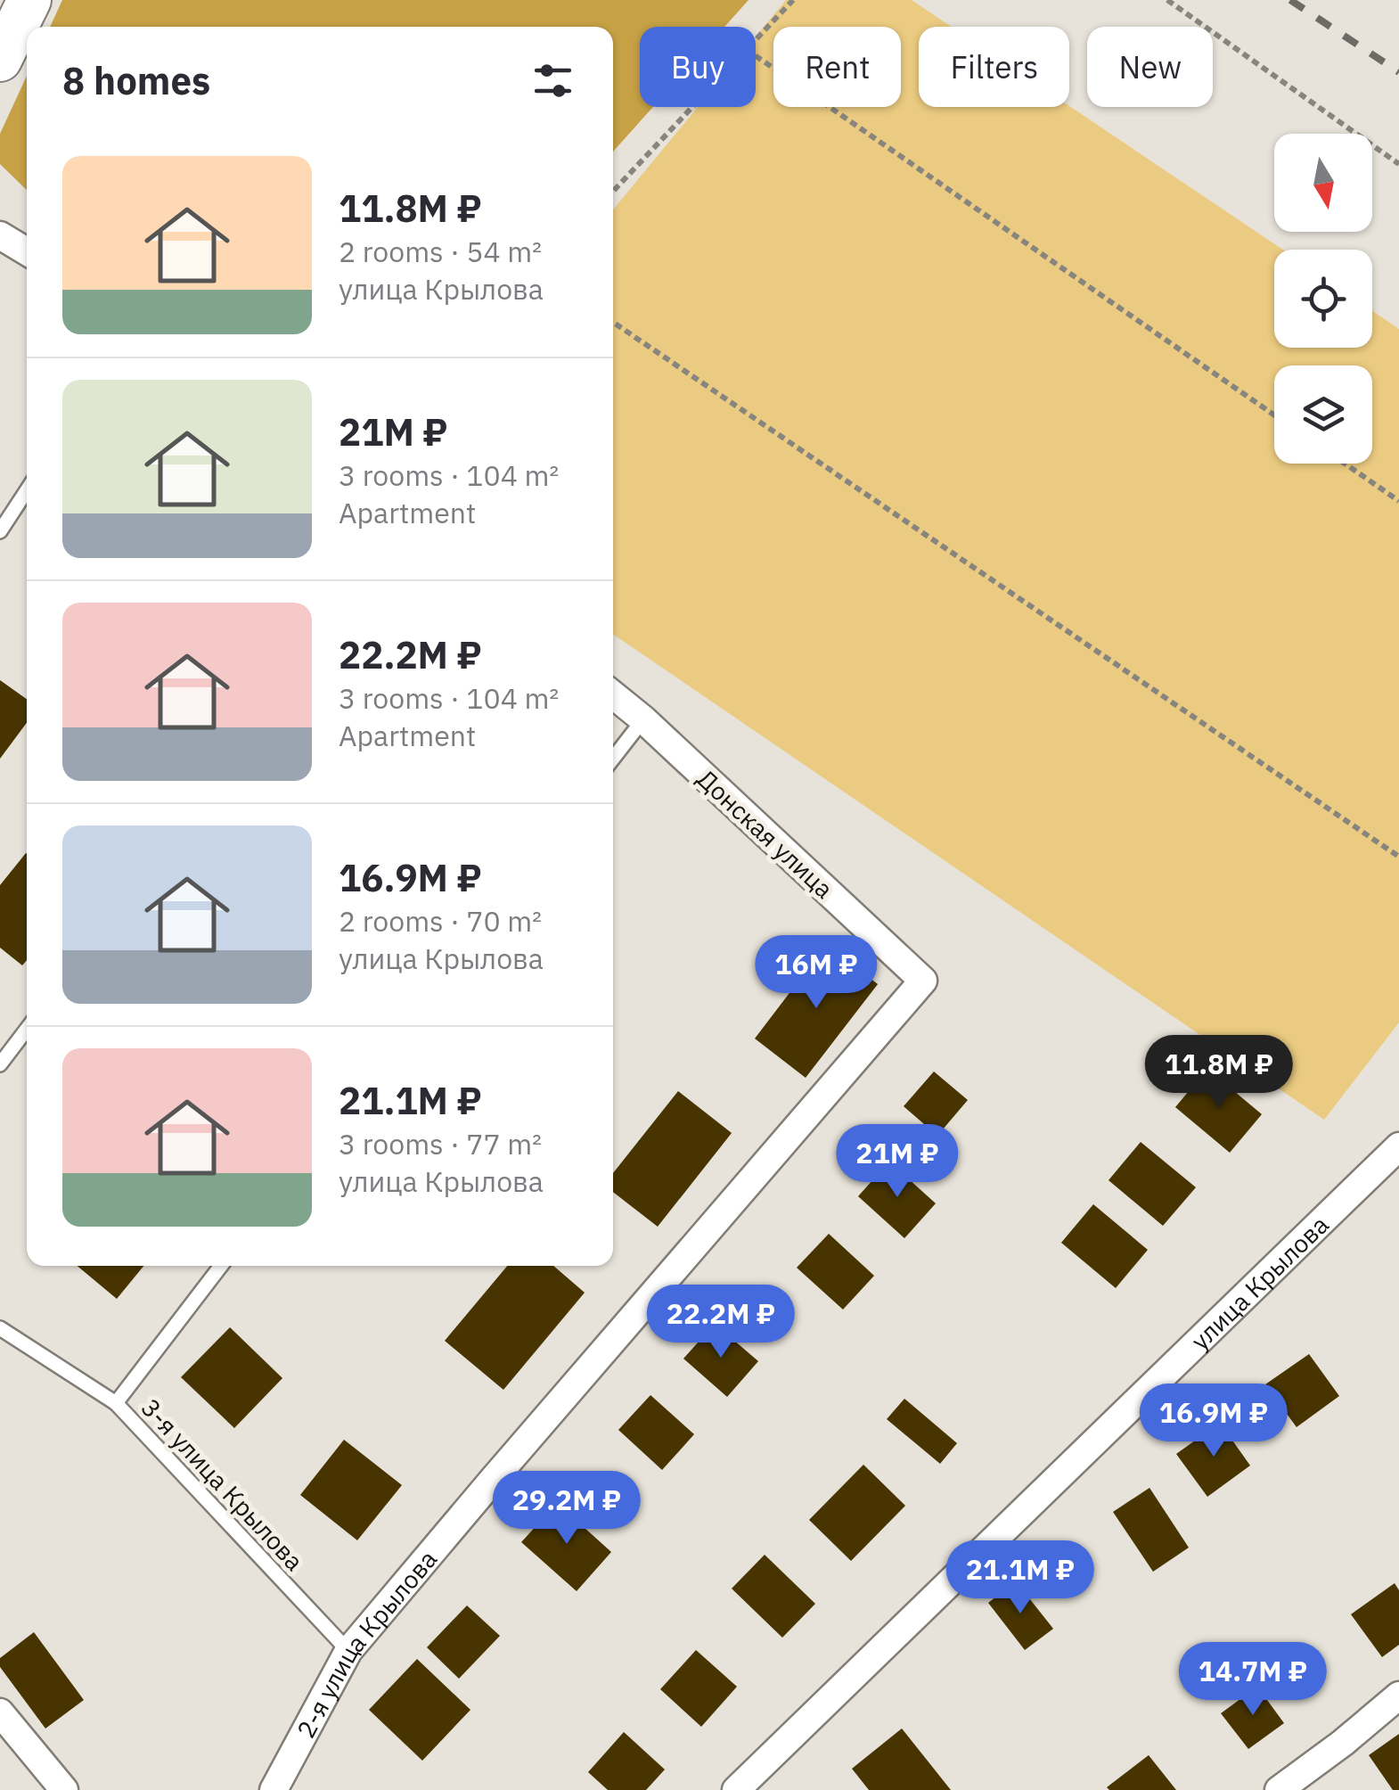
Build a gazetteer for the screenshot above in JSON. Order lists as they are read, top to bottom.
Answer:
{
  "streets": {
    "street": ["Донская улица", "улица Крылова", "2-я улица Крылова"],
    "lane": ["3-я улица Крылова"]
  },
  "crossings": [
    ["Донская улица", "2-я улица Крылова"],
    ["3-я улица Крылова", "2-я улица Крылова"]
  ],
  "north": "bottom",
  "page": {
    "chip": [
      "Buy",
      "Rent",
      "Filters",
      "New"
    ],
    "heading": "8 homes",
    "list": [
      {
        "name": "11.8M ₽",
        "note": "2 rooms · 54 m² · улица Крылова"
      },
      {
        "name": "21M ₽",
        "note": "3 rooms · 104 m² · Apartment"
      },
      {
        "name": "22.2M ₽",
        "note": "3 rooms · 104 m² · Apartment"
      },
      {
        "name": "16.9M ₽",
        "note": "2 rooms · 70 m² · улица Крылова"
      },
      {
        "name": "21.1M ₽",
        "note": "3 rooms · 77 m² · улица Крылова"
      }
    ],
    "price": [
      "16M ₽",
      "11.8M ₽",
      "21M ₽",
      "22.2M ₽",
      "16.9M ₽",
      "29.2M ₽",
      "21.1M ₽",
      "14.7M ₽"
    ]
  }
}
